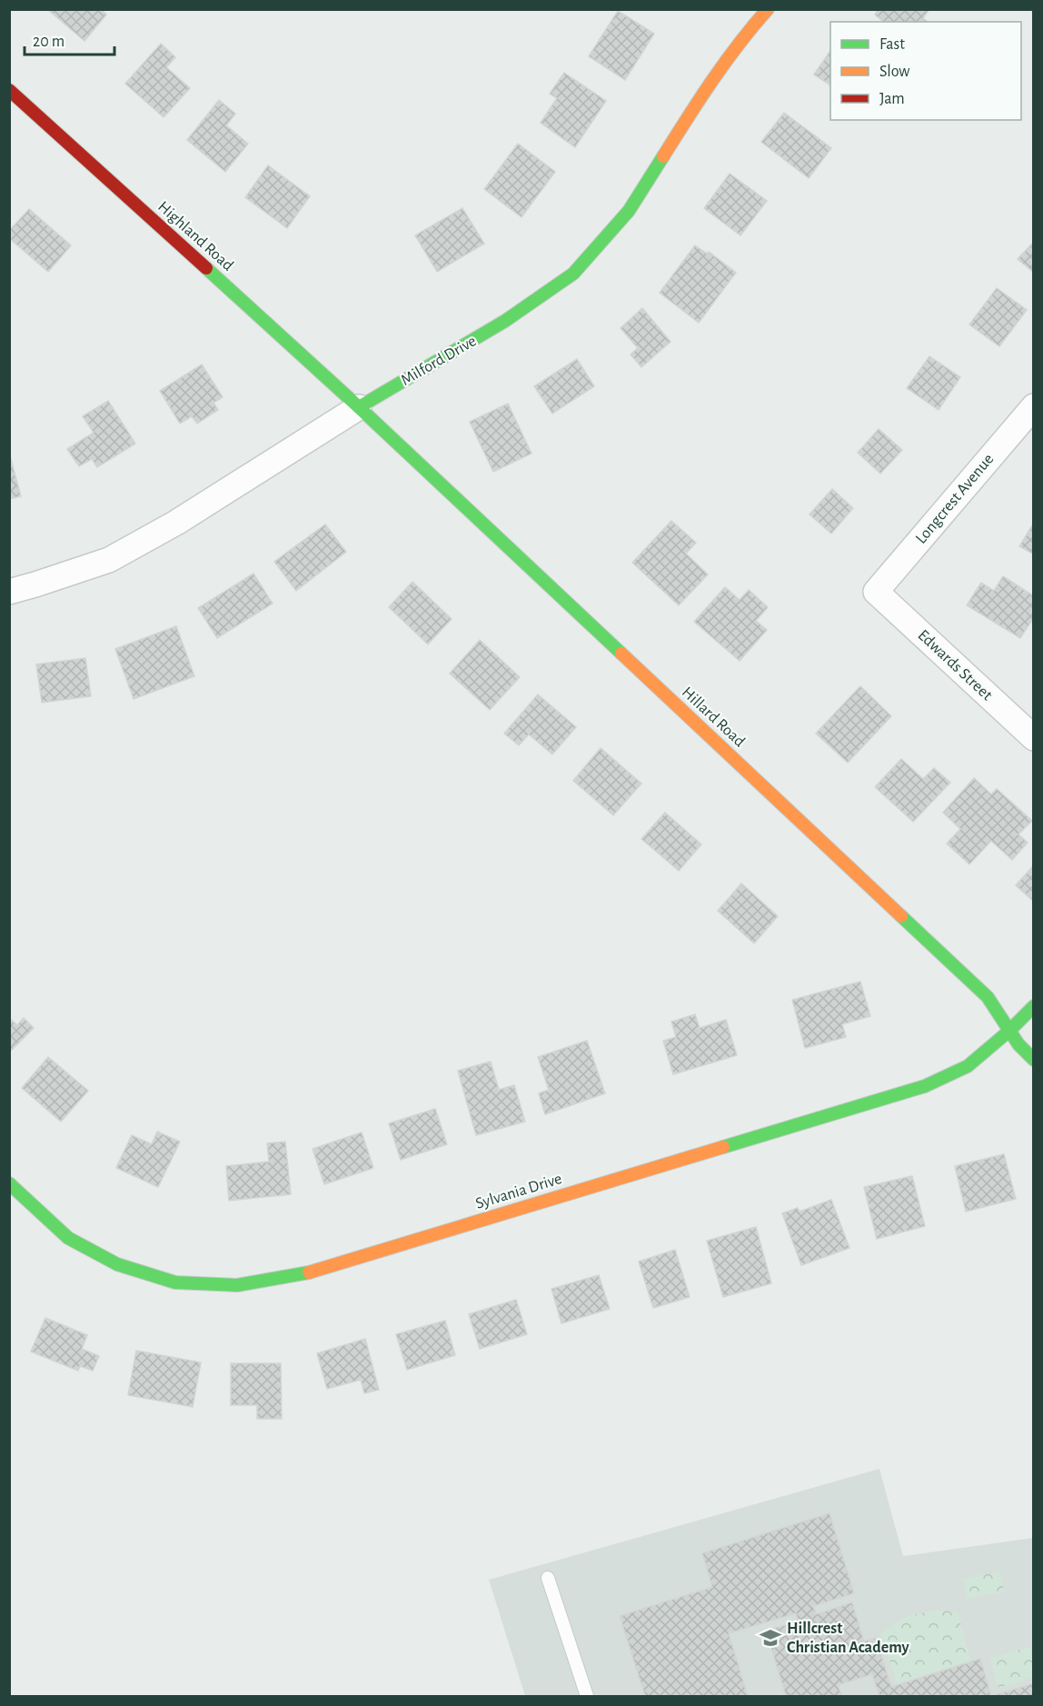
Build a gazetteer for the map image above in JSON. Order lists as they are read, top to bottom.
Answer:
{
  "streets": {
    "street": [
      "Highland Road",
      "Milford Drive",
      "Longcrest Avenue",
      "Edwards Street",
      "Hillard Road",
      "Sylvania Drive"
    ]
  },
  "crossings": [
    ["Highland Road", "Milford Drive"],
    ["Highland Road", "Hillard Road"],
    ["Milford Drive", "Hillard Road"],
    ["Longcrest Avenue", "Edwards Street"],
    ["Hillard Road", "Sylvania Drive"]
  ],
  "places": {
    "school or university": ["Hillcrest Christian Academy"]
  },
  "legend": ["Fast", "Slow", "Jam"],
  "scale_bar": "20 m"
}
